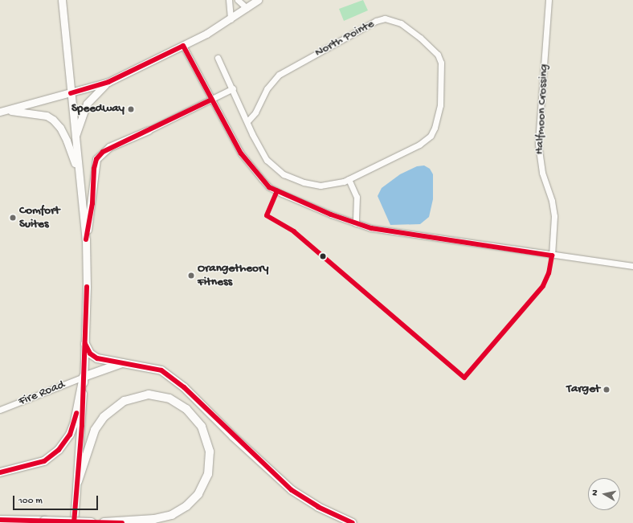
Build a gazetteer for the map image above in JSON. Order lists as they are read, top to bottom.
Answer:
{
  "streets": {
    "street": ["North Pointe", "Halfmoon Crossing", "Fire Road"]
  },
  "places": [
    "Speedway",
    "Comfort Suites",
    "Orangetheory Fitness",
    "Target"
  ],
  "scale_bar": "100 m",
  "north": "left"
}
